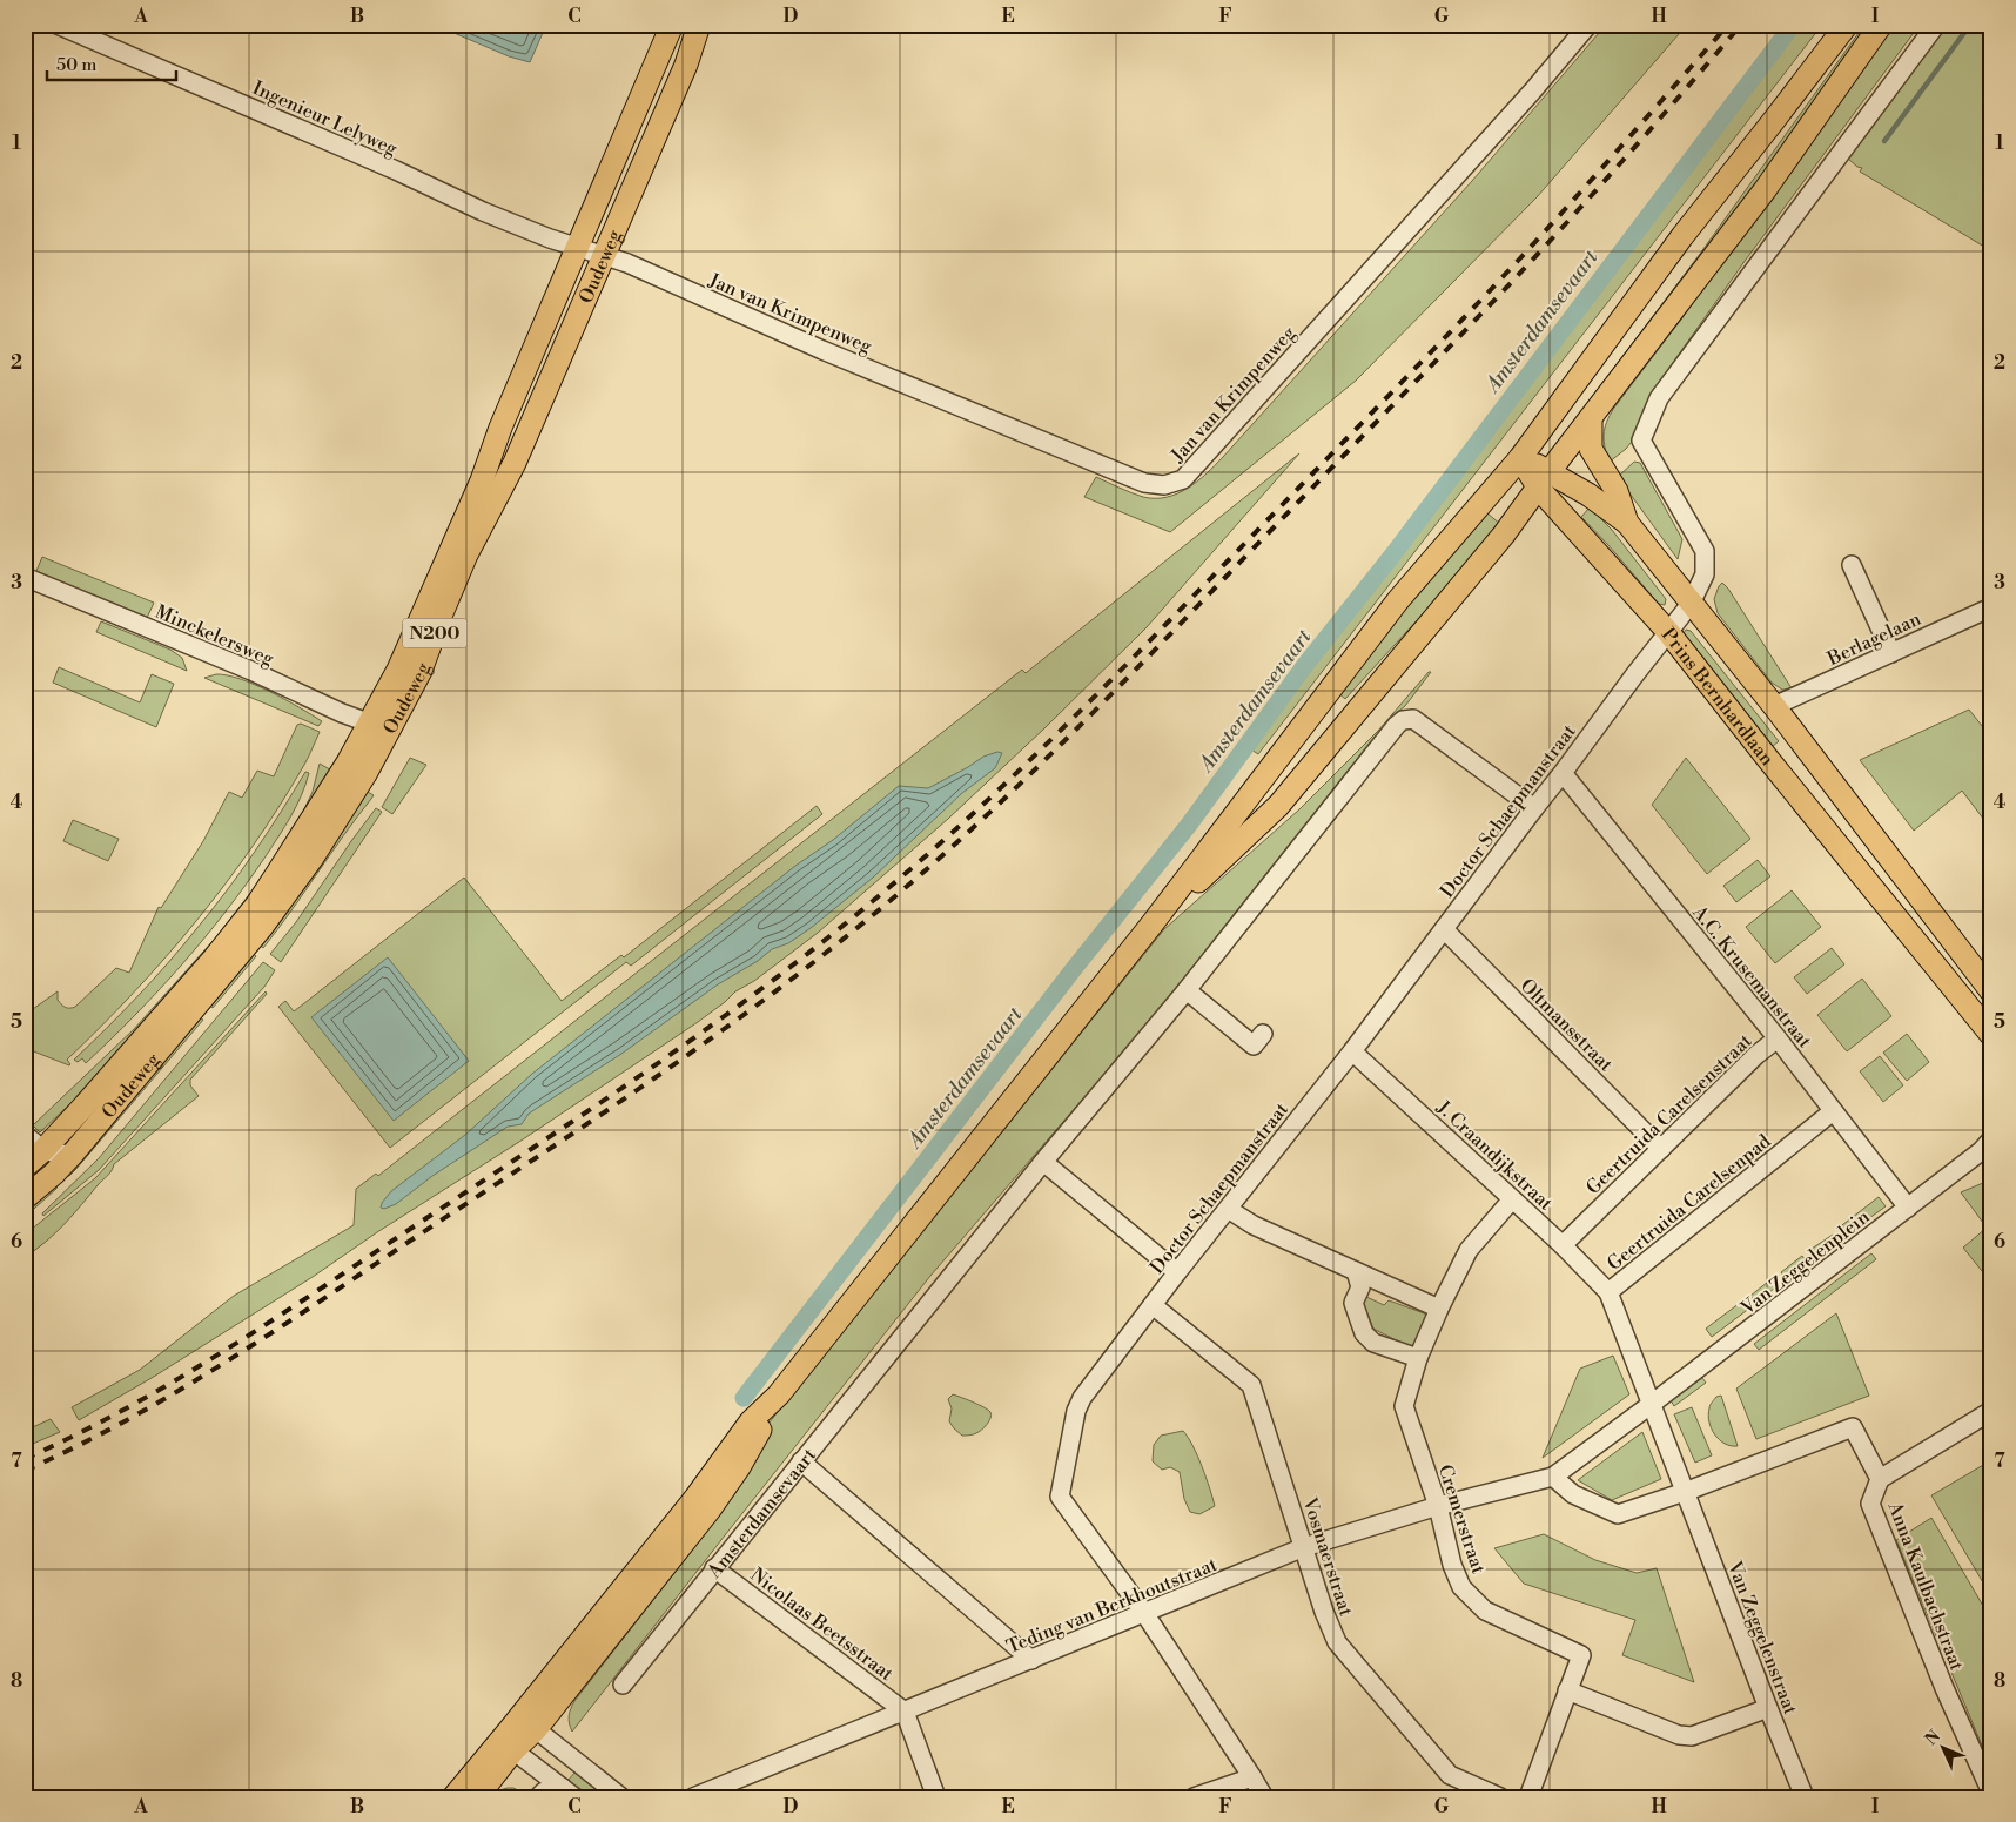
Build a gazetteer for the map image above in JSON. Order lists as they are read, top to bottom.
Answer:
{
  "streets": {
    "main road": [
      "Oudeweg",
      "N200",
      "Prins Bernhardlaan",
      "Amsterdamsevaart"
    ],
    "street": [
      "Ingenieur Lelyweg",
      "Jan van Krimpenweg",
      "Minckelersweg",
      "Berlagelaan",
      "Doctor Schaepmanstraat",
      "A.C. Krusemanstraat",
      "Oltmansstraat",
      "Geertruida Carelsenstraat",
      "J. Craandijkstraat",
      "Geertruida Carelsenpad",
      "Van Zeggelenplein",
      "Cremerstraat",
      "Vosmaerstraat",
      "Anna Kaulbachstraat",
      "Teding van Berkhoutstraat",
      "Nicolaas Beetsstraat",
      "Van Zeggelenstraat"
    ]
  },
  "crossings": [
    ["Ingenieur Lelyweg", "Oudeweg"],
    ["Ingenieur Lelyweg", "Jan van Krimpenweg"],
    ["Oudeweg", "Jan van Krimpenweg"],
    ["Oudeweg", "Minckelersweg"],
    ["Berlagelaan", "Prins Bernhardlaan"],
    ["Prins Bernhardlaan", "Doctor Schaepmanstraat"],
    ["Prins Bernhardlaan", "Amsterdamsevaart"],
    ["Doctor Schaepmanstraat", "A.C. Krusemanstraat"],
    ["Doctor Schaepmanstraat", "Oltmansstraat"],
    ["Doctor Schaepmanstraat", "J. Craandijkstraat"],
    ["Doctor Schaepmanstraat", "Amsterdamsevaart"],
    ["Doctor Schaepmanstraat", "Vosmaerstraat"],
    ["Doctor Schaepmanstraat", "Teding van Berkhoutstraat"],
    ["A.C. Krusemanstraat", "Geertruida Carelsenstraat"],
    ["A.C. Krusemanstraat", "Geertruida Carelsenpad"],
    ["A.C. Krusemanstraat", "Van Zeggelenplein"],
    ["Oltmansstraat", "Geertruida Carelsenstraat"],
    ["Geertruida Carelsenstraat", "J. Craandijkstraat"],
    ["J. Craandijkstraat", "Geertruida Carelsenpad"],
    ["Geertruida Carelsenpad", "Van Zeggelenplein"],
    ["Van Zeggelenplein", "Teding van Berkhoutstraat"],
    ["Amsterdamsevaart", "Nicolaas Beetsstraat"],
    ["Cremerstraat", "Teding van Berkhoutstraat"],
    ["Vosmaerstraat", "Teding van Berkhoutstraat"],
    ["Anna Kaulbachstraat", "Van Zeggelenstraat"],
    ["Teding van Berkhoutstraat", "Nicolaas Beetsstraat"]
  ],
  "water": ["Amsterdamsevaart"],
  "scale_bar": "50 m",
  "north": "top left",
  "grid": {
    "columns": [
      "A",
      "B",
      "C",
      "D",
      "E",
      "F",
      "G",
      "H",
      "I"
    ],
    "rows": [
      "1",
      "2",
      "3",
      "4",
      "5",
      "6",
      "7",
      "8"
    ]
  }
}
